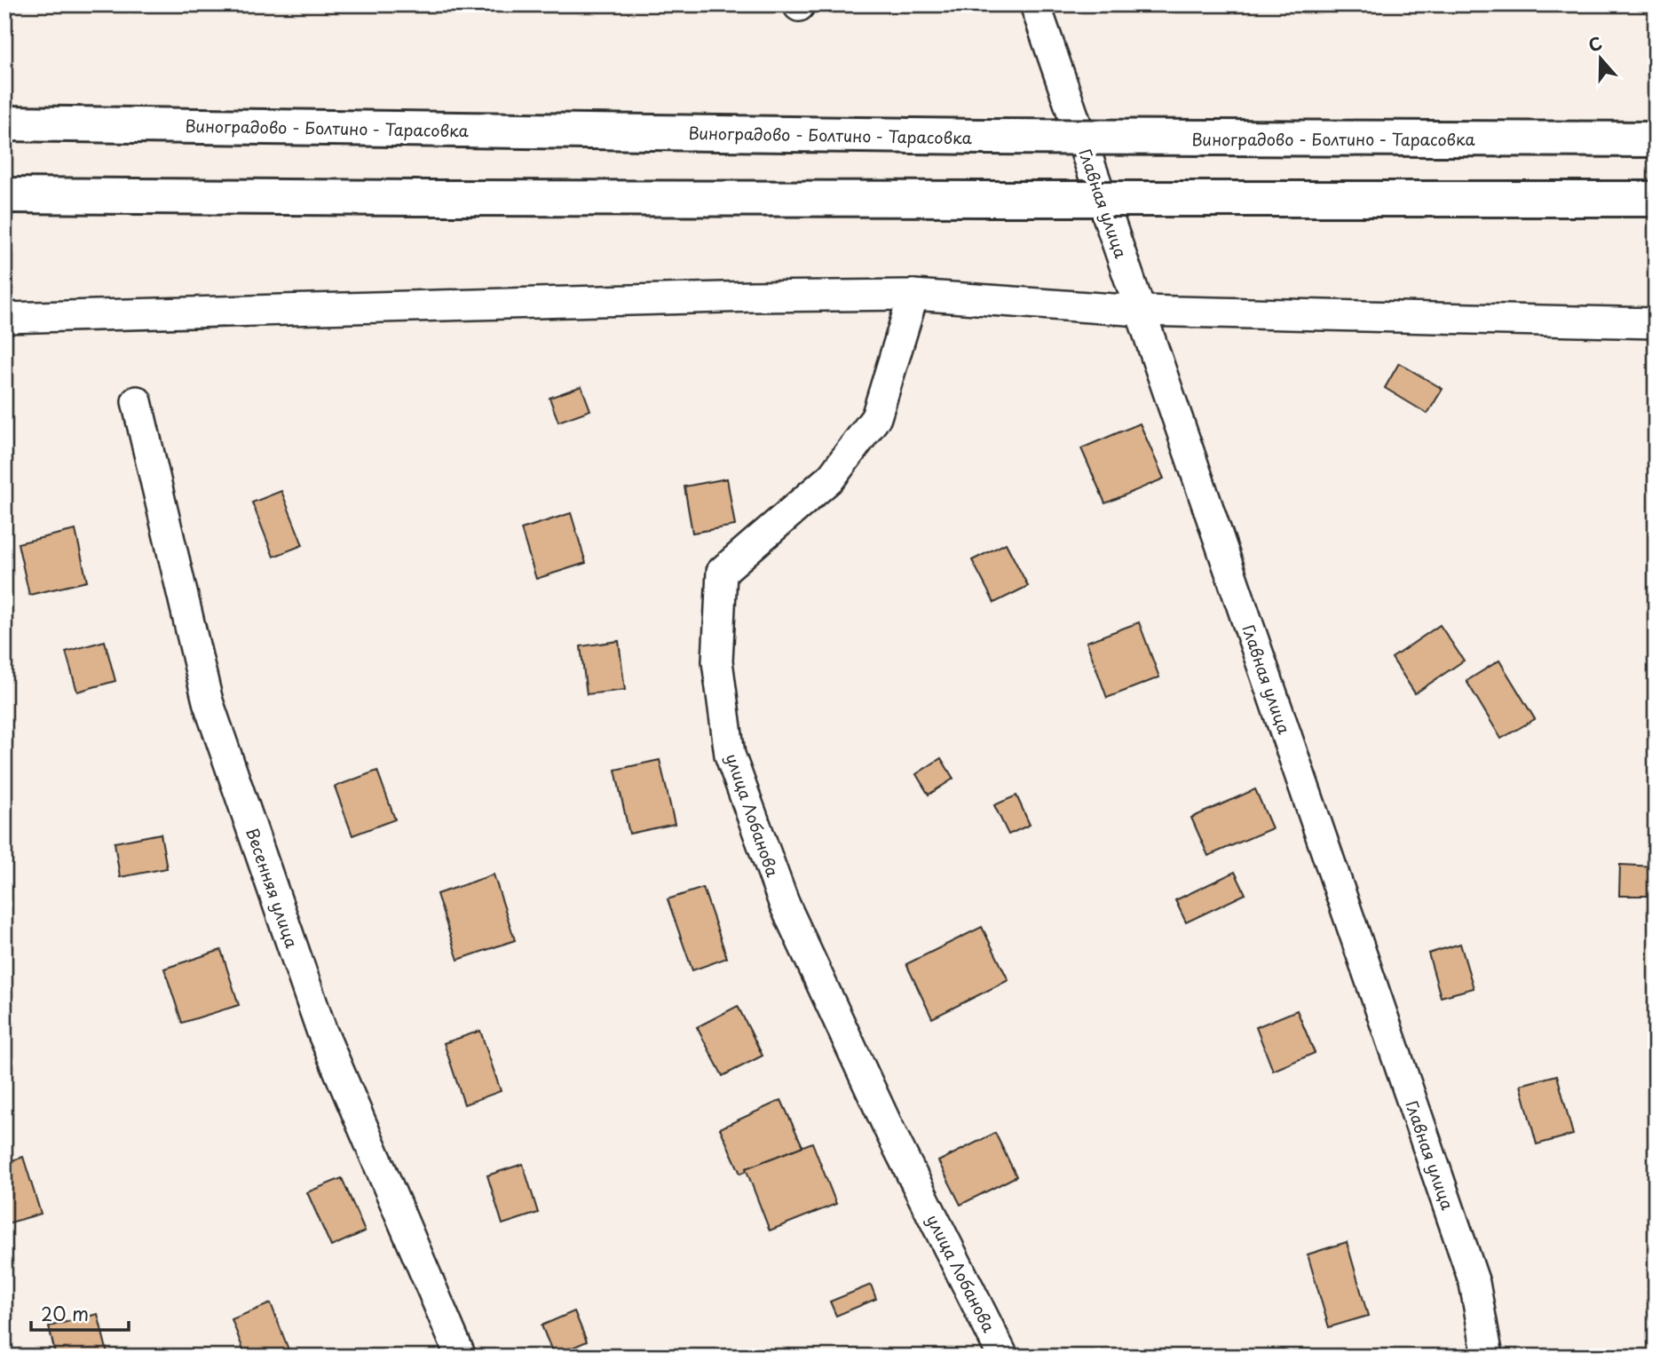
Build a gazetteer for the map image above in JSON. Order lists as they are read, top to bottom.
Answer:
{
  "streets": {
    "main road": ["Виноградово - Болтино - Тарасовка"],
    "street": ["Главная улица", "улица Лобанова", "Весенняя улица"]
  },
  "scale_bar": "20 m",
  "north": "top"
}
